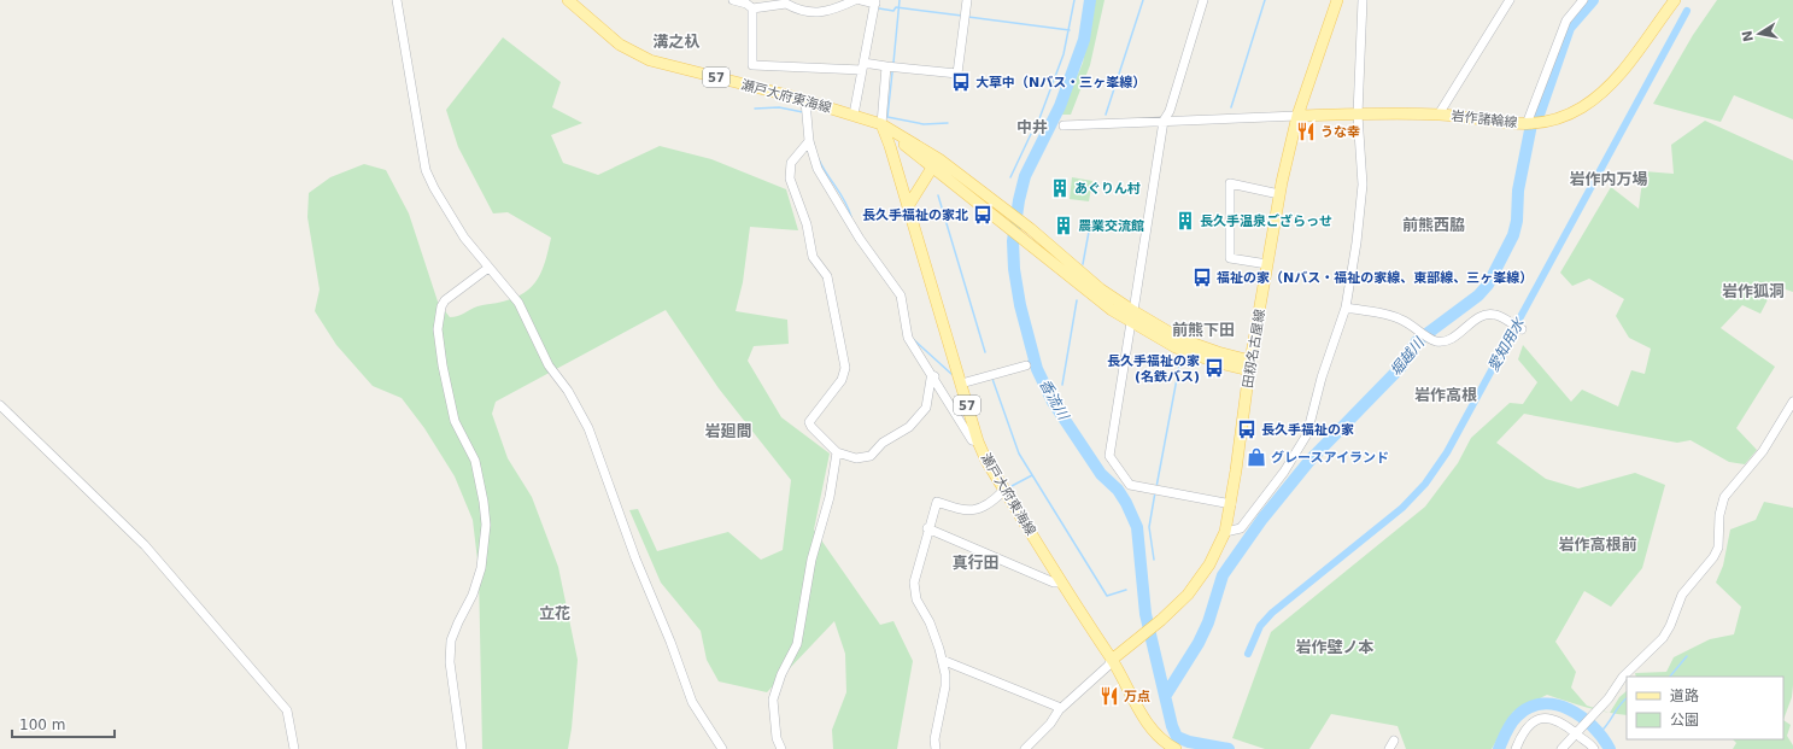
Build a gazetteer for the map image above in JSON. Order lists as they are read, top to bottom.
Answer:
{
  "streets": {
    "main road": [
      "57",
      "瀬戸大府東海線",
      "岩作諸輪線",
      "田籾名古屋線"
    ]
  },
  "crossings": [
    ["瀬戸大府東海線", "田籾名古屋線"],
    ["岩作諸輪線", "田籾名古屋線"]
  ],
  "districts": [
    "溝之杁",
    "中井",
    "岩作内万場",
    "前熊西脇",
    "岩作狐洞",
    "前熊下田",
    "岩作高根",
    "岩廻間",
    "岩作高根前",
    "真行田",
    "立花",
    "岩作壁ノ本"
  ],
  "water": ["愛知用水", "堀越川", "香流川"],
  "places": {
    "bus stop": [
      "大草中（Nバス・三ヶ峯線）",
      "長久手福祉の家北",
      "福祉の家（Nバス・福祉の家線、東部線、三ヶ峯線）",
      "長久手福祉の家 (名鉄バス)",
      "長久手福祉の家"
    ],
    "restaurant": ["うな幸", "万点"],
    "building": ["あぐりん村", "長久手温泉ござらっせ", "農業交流館"],
    "shop": ["グレースアイランド"]
  },
  "legend": ["道路", "公園"],
  "scale_bar": "100 m",
  "north": "left"
}
